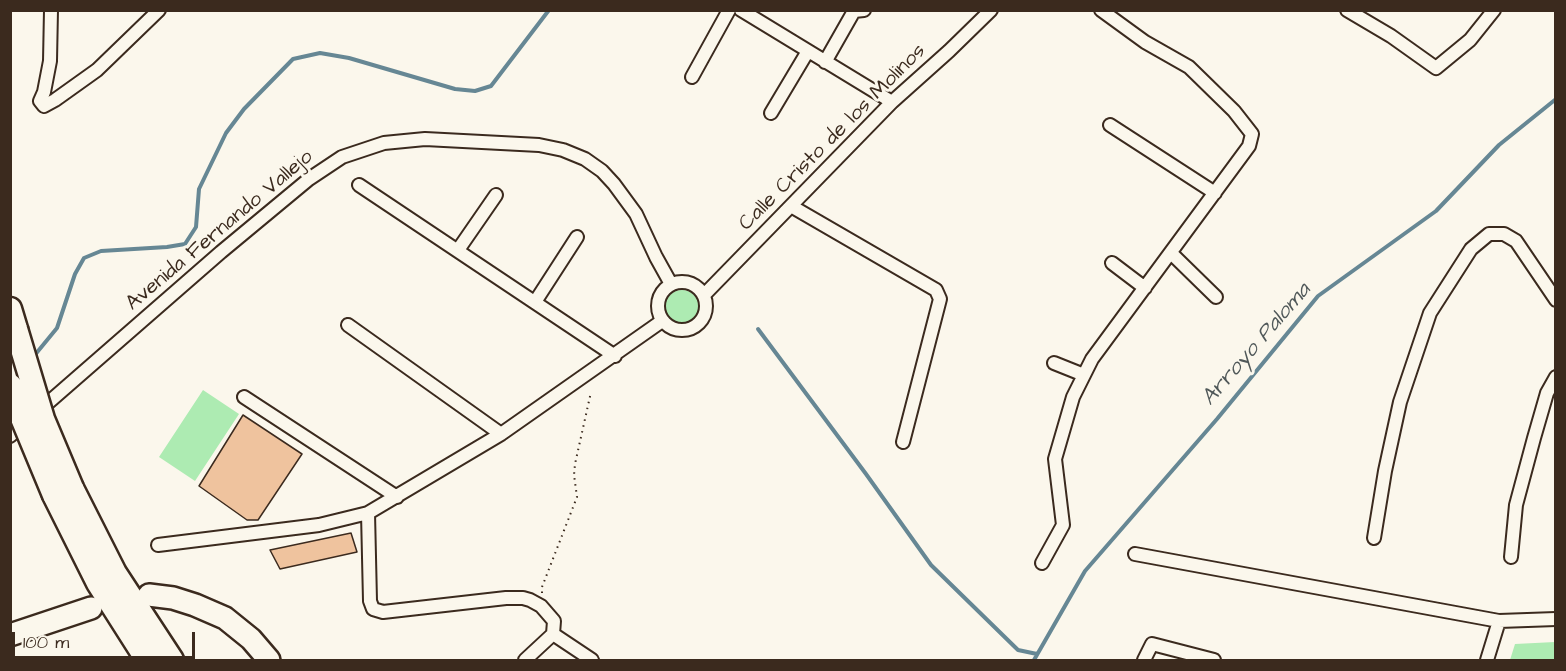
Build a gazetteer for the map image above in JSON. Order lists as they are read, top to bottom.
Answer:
{
  "streets": {
    "street": ["Calle Cristo de los Molinos", "Avenida Fernando Vallejo"]
  },
  "crossings": [
    ["Calle Cristo de los Molinos", "Avenida Fernando Vallejo"]
  ],
  "water": ["Arroyo Paloma"],
  "scale_bar": "100 m"
}
